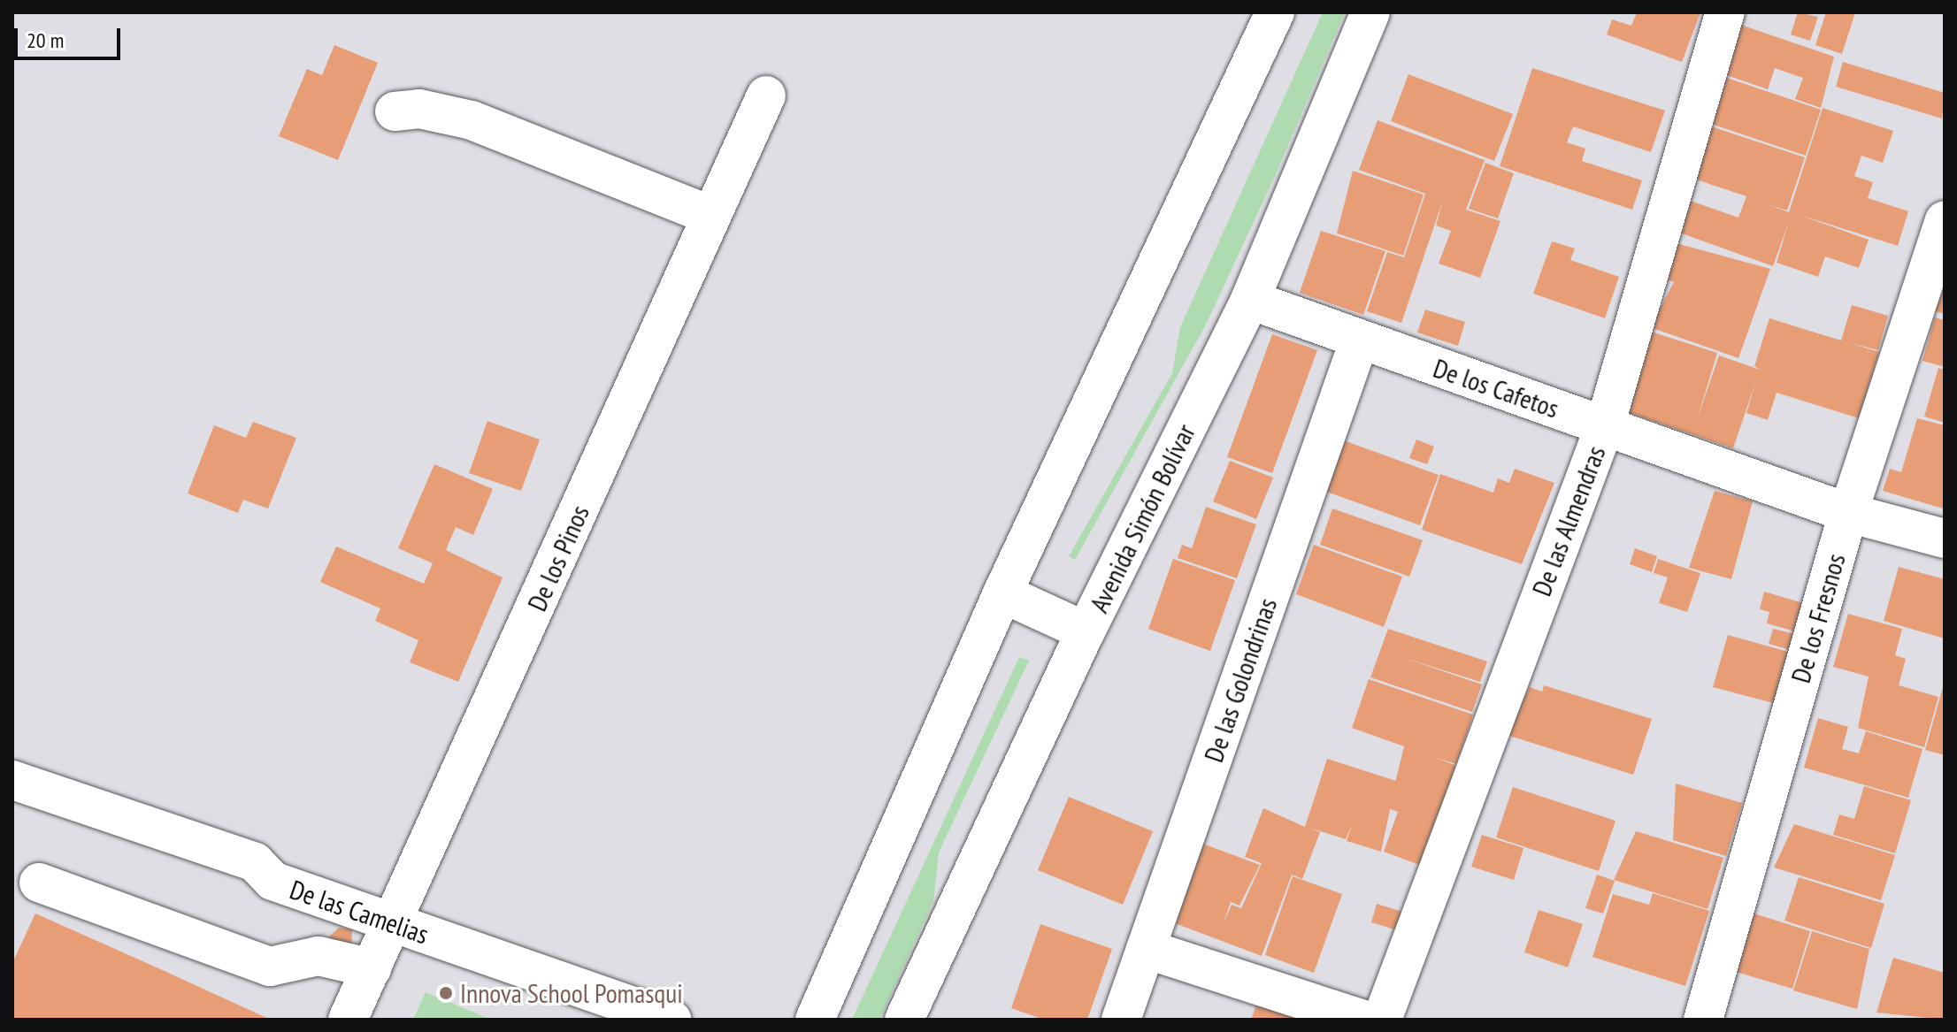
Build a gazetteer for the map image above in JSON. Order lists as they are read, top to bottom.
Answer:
{
  "streets": {
    "main road": [
      "De los Cafetos",
      "Avenida Simón Bolívar",
      "De las Almendras",
      "De los Pinos",
      "De los Fresnos",
      "De las Golondrinas",
      "De las Camelias"
    ]
  },
  "crossings": [
    ["De los Cafetos", "Avenida Simón Bolívar"],
    ["De los Cafetos", "De las Almendras"],
    ["De los Cafetos", "De los Fresnos"],
    ["De los Cafetos", "De las Golondrinas"],
    ["De los Pinos", "De las Camelias"]
  ],
  "places": ["Innova School Pomasqui"],
  "scale_bar": "20 m"
}
